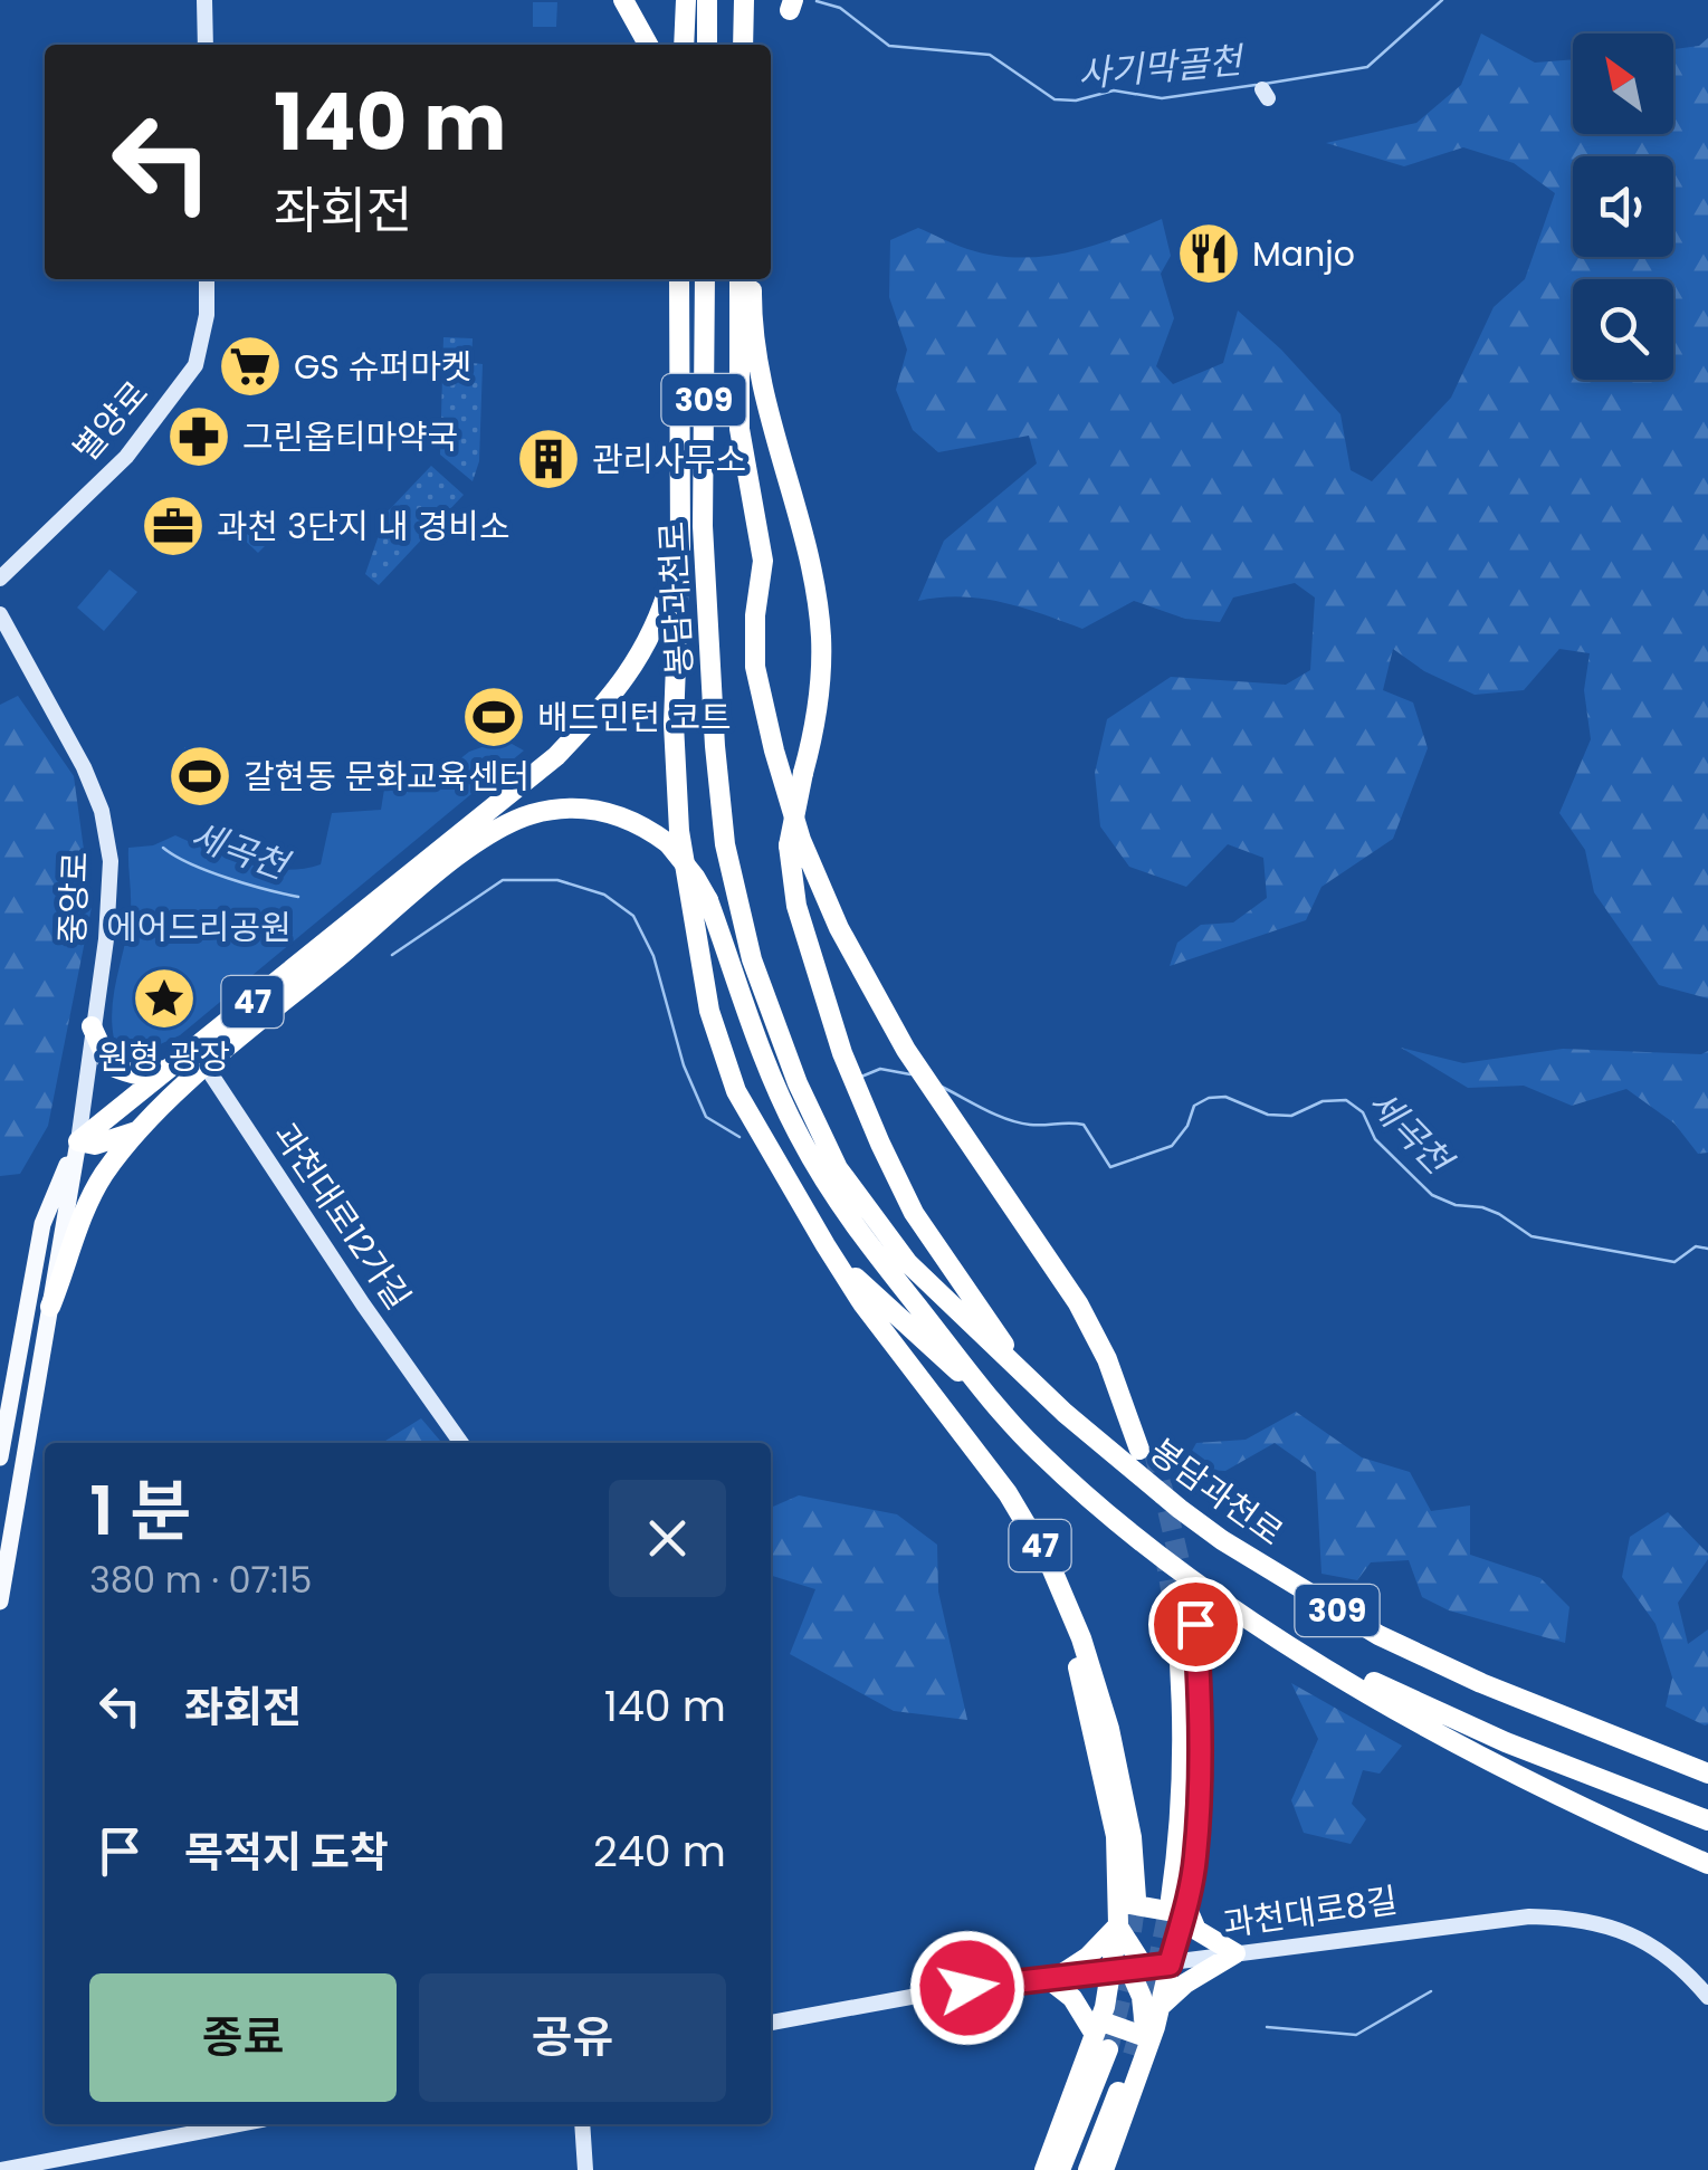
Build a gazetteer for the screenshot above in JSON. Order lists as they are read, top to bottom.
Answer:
{
  "streets": {
    "highway": ["309", "봉담과천로", "47"],
    "street": [
      "별양로",
      "중앙로",
      "과천대로12가길",
      "과천대로8길"
    ]
  },
  "crossings": [
    ["309", "과천대로12가길"],
    ["중앙로", "47"]
  ],
  "water": ["사기막골천", "세곡천"],
  "parks": ["에어드리공원"],
  "places": {
    "restaurant": ["Manjo"],
    "supermarket": ["GS 슈퍼마켓"],
    "pharmacy": ["그린옵티마약국"],
    "building": ["관리사무소"],
    "office": ["과천 3단지 내 경비소"],
    "sports": ["배드민턴 코트", "갈현동 문화교육센터"],
    "place": ["원형 광장"]
  },
  "north": "top left",
  "page": {
    "turn": ["140 m", "좌회전"],
    "heading": ["1 분", "380 m · 07:15"],
    "list": [
      {
        "name": "좌회전",
        "value": "140 m"
      },
      {
        "name": "목적지 도착",
        "value": "240 m"
      }
    ],
    "buttons": ["종료", "공유"]
  }
}
